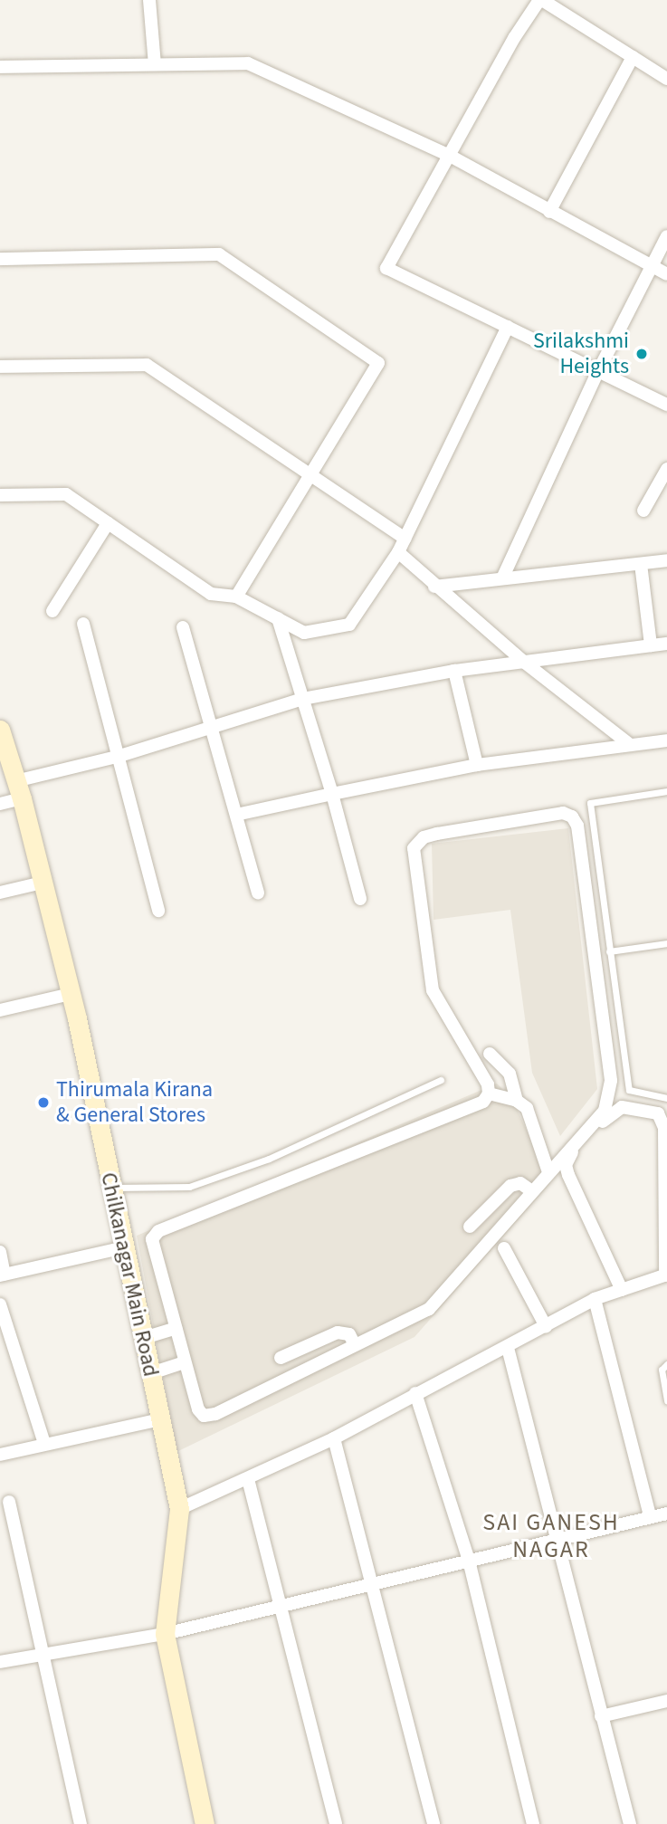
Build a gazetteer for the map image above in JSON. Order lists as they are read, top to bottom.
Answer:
{
  "streets": {
    "main road": ["Chilkanagar Main Road"]
  },
  "districts": ["SAI GANESH NAGAR"],
  "places": ["Srilakshmi Heights", "Thirumala Kirana & General Stores"]
}
